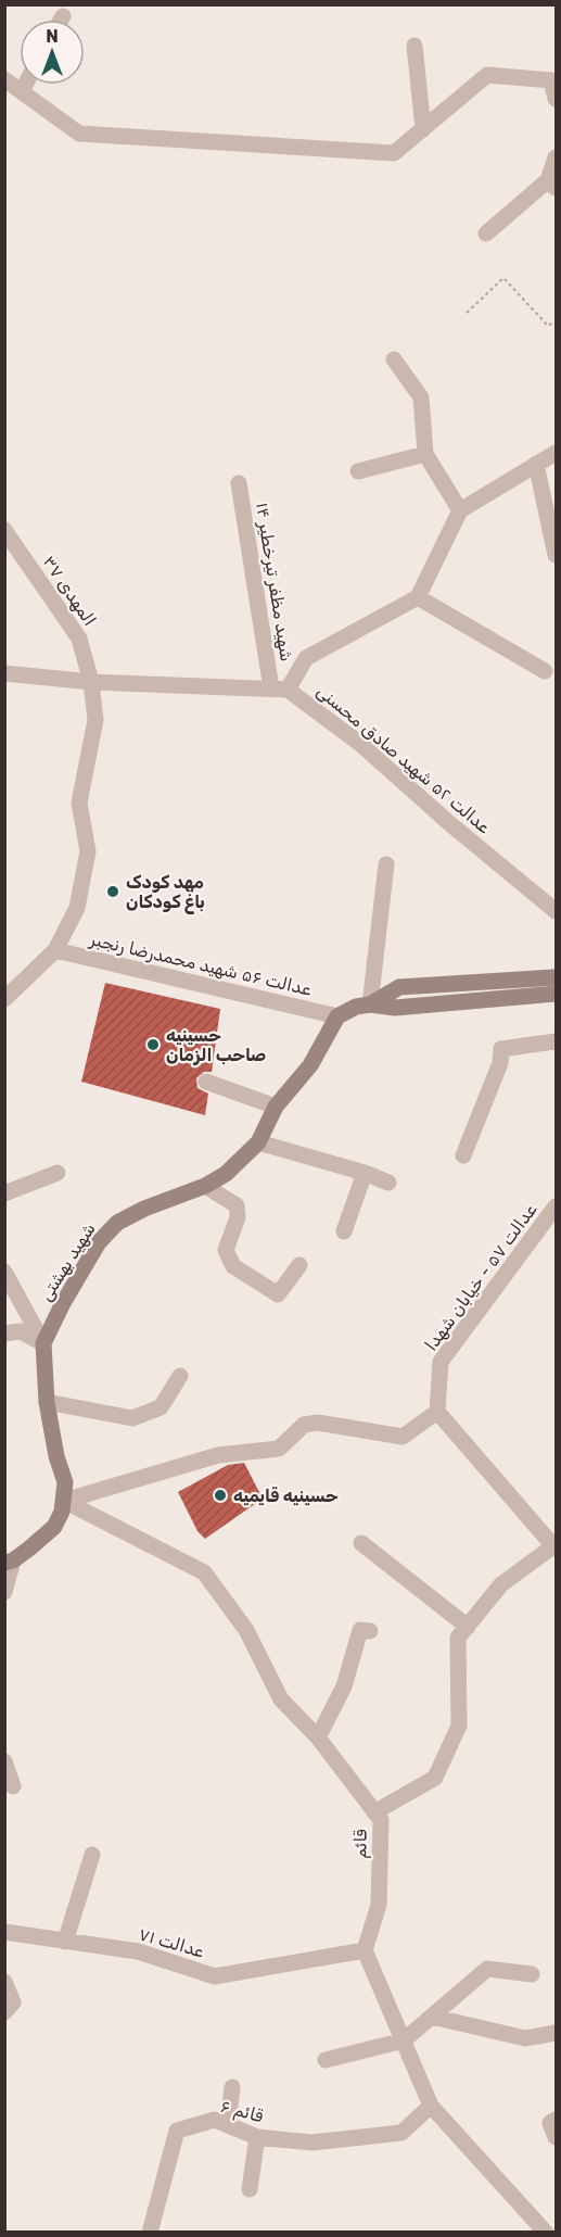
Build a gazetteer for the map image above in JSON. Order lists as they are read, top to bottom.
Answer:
{
  "streets": {
    "main road": ["شهید بهشتی"],
    "street": [
      "شهید مظفر تیرخطیر ۱۴",
      "المهدی ۳۷",
      "عدالت ۵۲ شهید صادق محسنی",
      "عدالت ۵۶ شهید محمدرضا رنجبر",
      "عدالت ۵۷ - خیابان شهدا",
      "قائم",
      "عدالت ۷۱",
      "قائم ۶"
    ]
  },
  "crossings": [
    ["شهید مظفر تیرخطیر ۱۴", "عدالت ۵۲ شهید صادق محسنی"],
    ["المهدی ۳۷", "عدالت ۵۶ شهید محمدرضا رنجبر"],
    ["عدالت ۵۶ شهید محمدرضا رنجبر", "شهید بهشتی"],
    ["قائم", "عدالت ۷۱"]
  ],
  "places": ["مهد کودک باغ کودکان", "حسینیه صاحب الزمان", "حسینیه قایمیه"],
  "north": "top"
}
